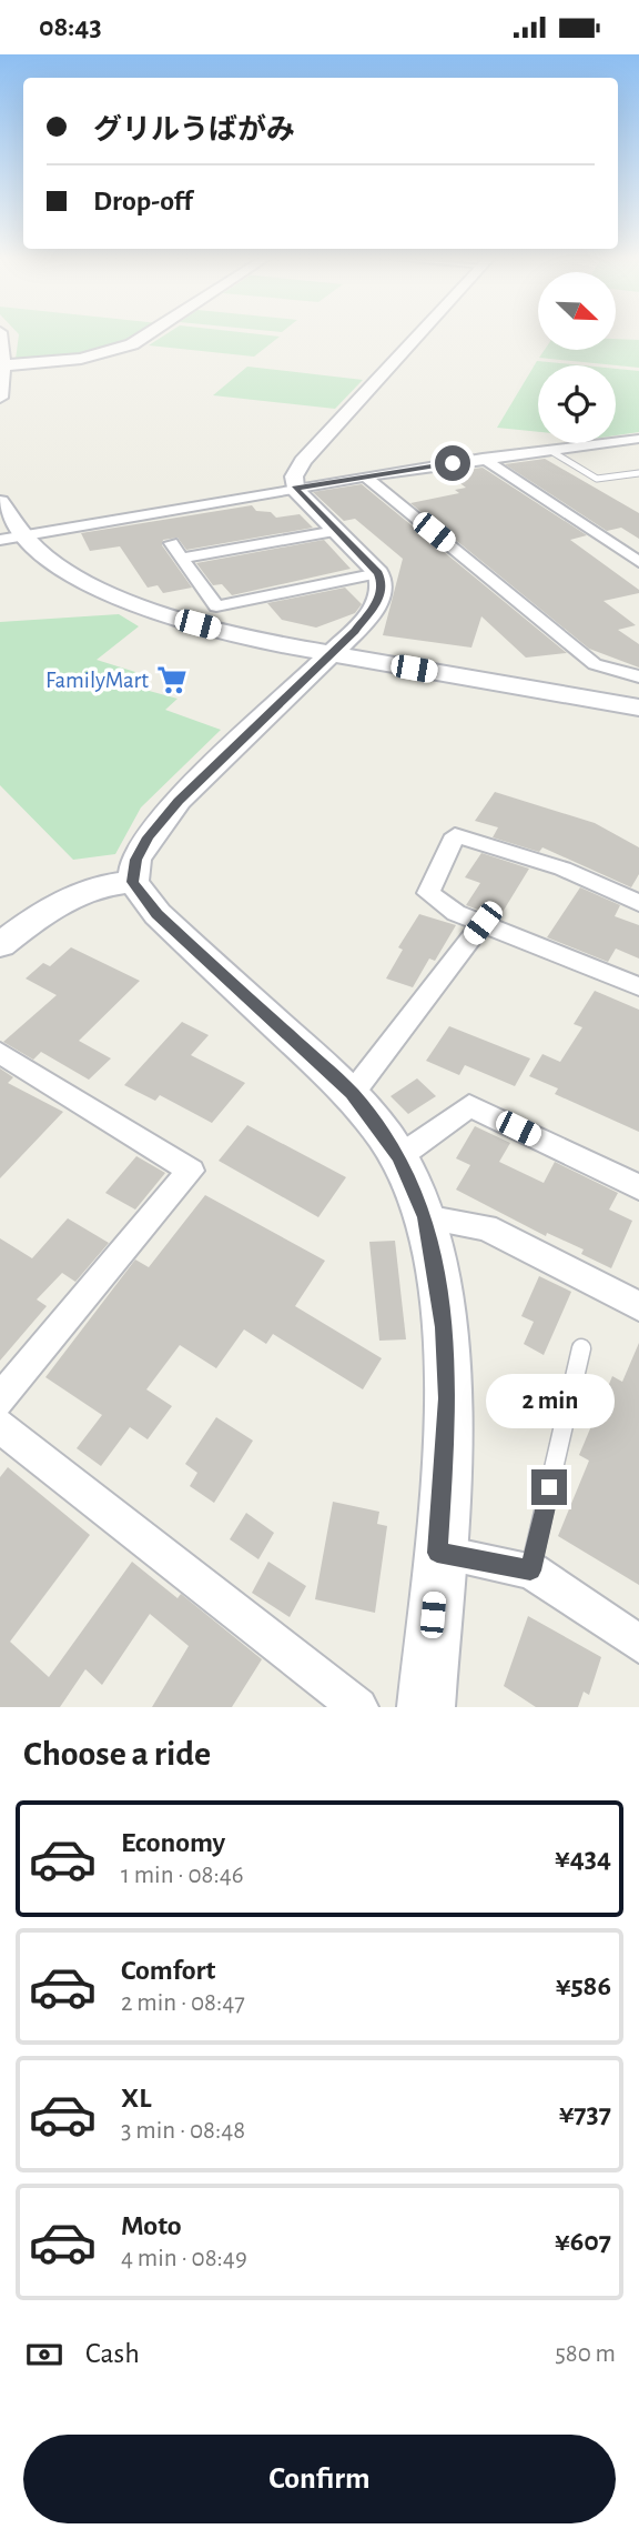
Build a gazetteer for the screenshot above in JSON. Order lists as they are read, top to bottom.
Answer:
{
  "places": {
    "supermarket": ["FamilyMart"]
  },
  "north": "bottom right",
  "page": {
    "status": "08:43",
    "banner": ["グリルうばがみ", "Drop-off"],
    "bubble": "2 min",
    "heading": "Choose a ride",
    "list": [
      {
        "name": "Economy",
        "note": "1 min · 08:46",
        "value": "¥434"
      },
      {
        "name": "Comfort",
        "note": "2 min · 08:47",
        "value": "¥586"
      },
      {
        "name": "XL",
        "note": "3 min · 08:48",
        "value": "¥737"
      },
      {
        "name": "Moto",
        "note": "4 min · 08:49",
        "value": "¥607"
      }
    ],
    "pay": ["Cash", "580 m"],
    "buttons": "Confirm"
  }
}
